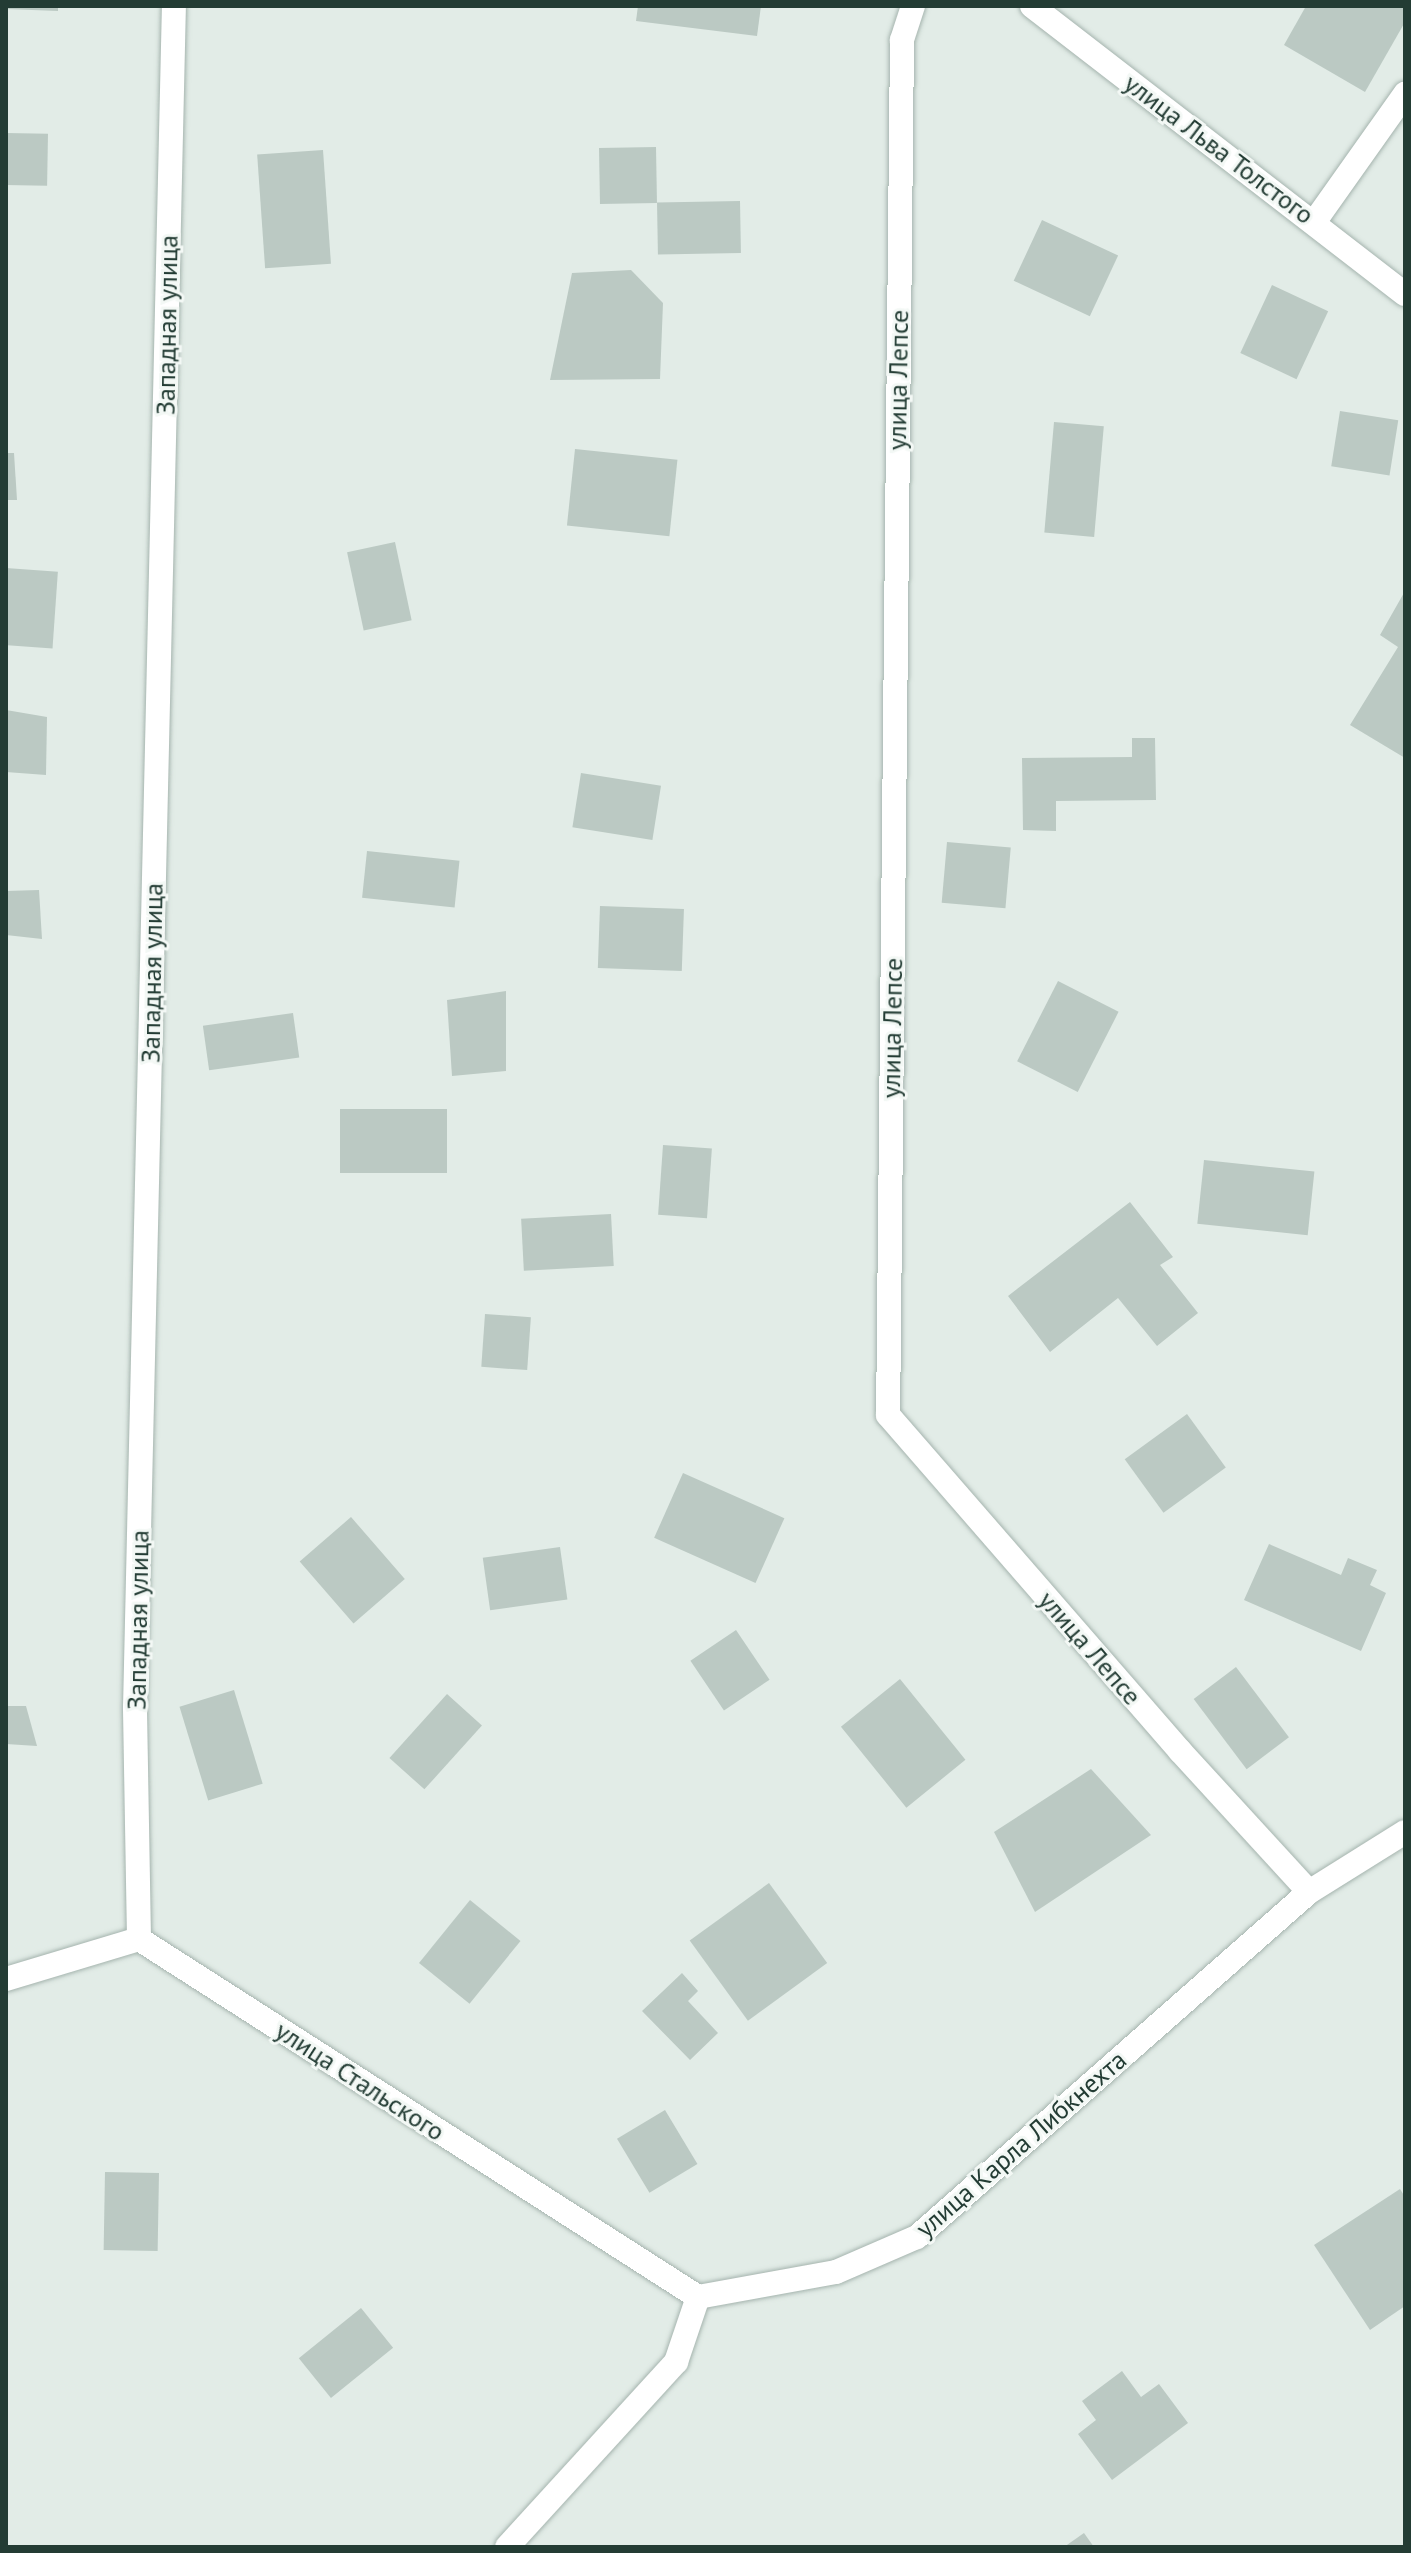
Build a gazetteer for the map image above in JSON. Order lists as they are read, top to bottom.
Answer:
{
  "streets": {
    "street": [
      "улица Льва Толстого",
      "Западная улица",
      "улица Лепсе",
      "улица Стальского",
      "улица Карла Либкнехта"
    ]
  },
  "crossings": [
    ["Западная улица", "улица Стальского"],
    ["улица Лепсе", "улица Карла Либкнехта"],
    ["улица Стальского", "улица Карла Либкнехта"]
  ]
}
